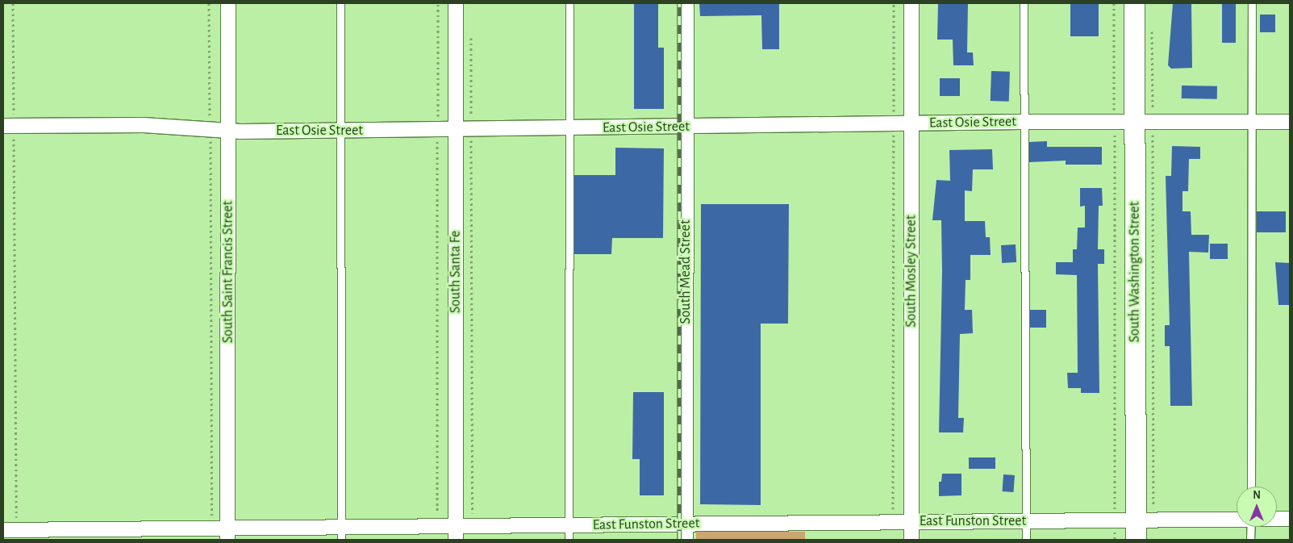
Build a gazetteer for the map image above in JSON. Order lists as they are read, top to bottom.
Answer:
{
  "streets": {
    "street": [
      "East Osie Street",
      "South Mosley Street",
      "South Saint Francis Street",
      "South Santa Fe",
      "South Mead Street",
      "South Washington Street",
      "East Funston Street"
    ]
  },
  "crossings": [
    ["East Osie Street", "South Mosley Street"],
    ["East Osie Street", "South Saint Francis Street"],
    ["East Osie Street", "South Santa Fe"],
    ["East Osie Street", "South Mead Street"],
    ["East Osie Street", "South Washington Street"],
    ["South Mosley Street", "East Funston Street"],
    ["South Saint Francis Street", "East Funston Street"],
    ["South Santa Fe", "East Funston Street"],
    ["South Mead Street", "East Funston Street"],
    ["South Washington Street", "East Funston Street"]
  ],
  "north": "top"
}
